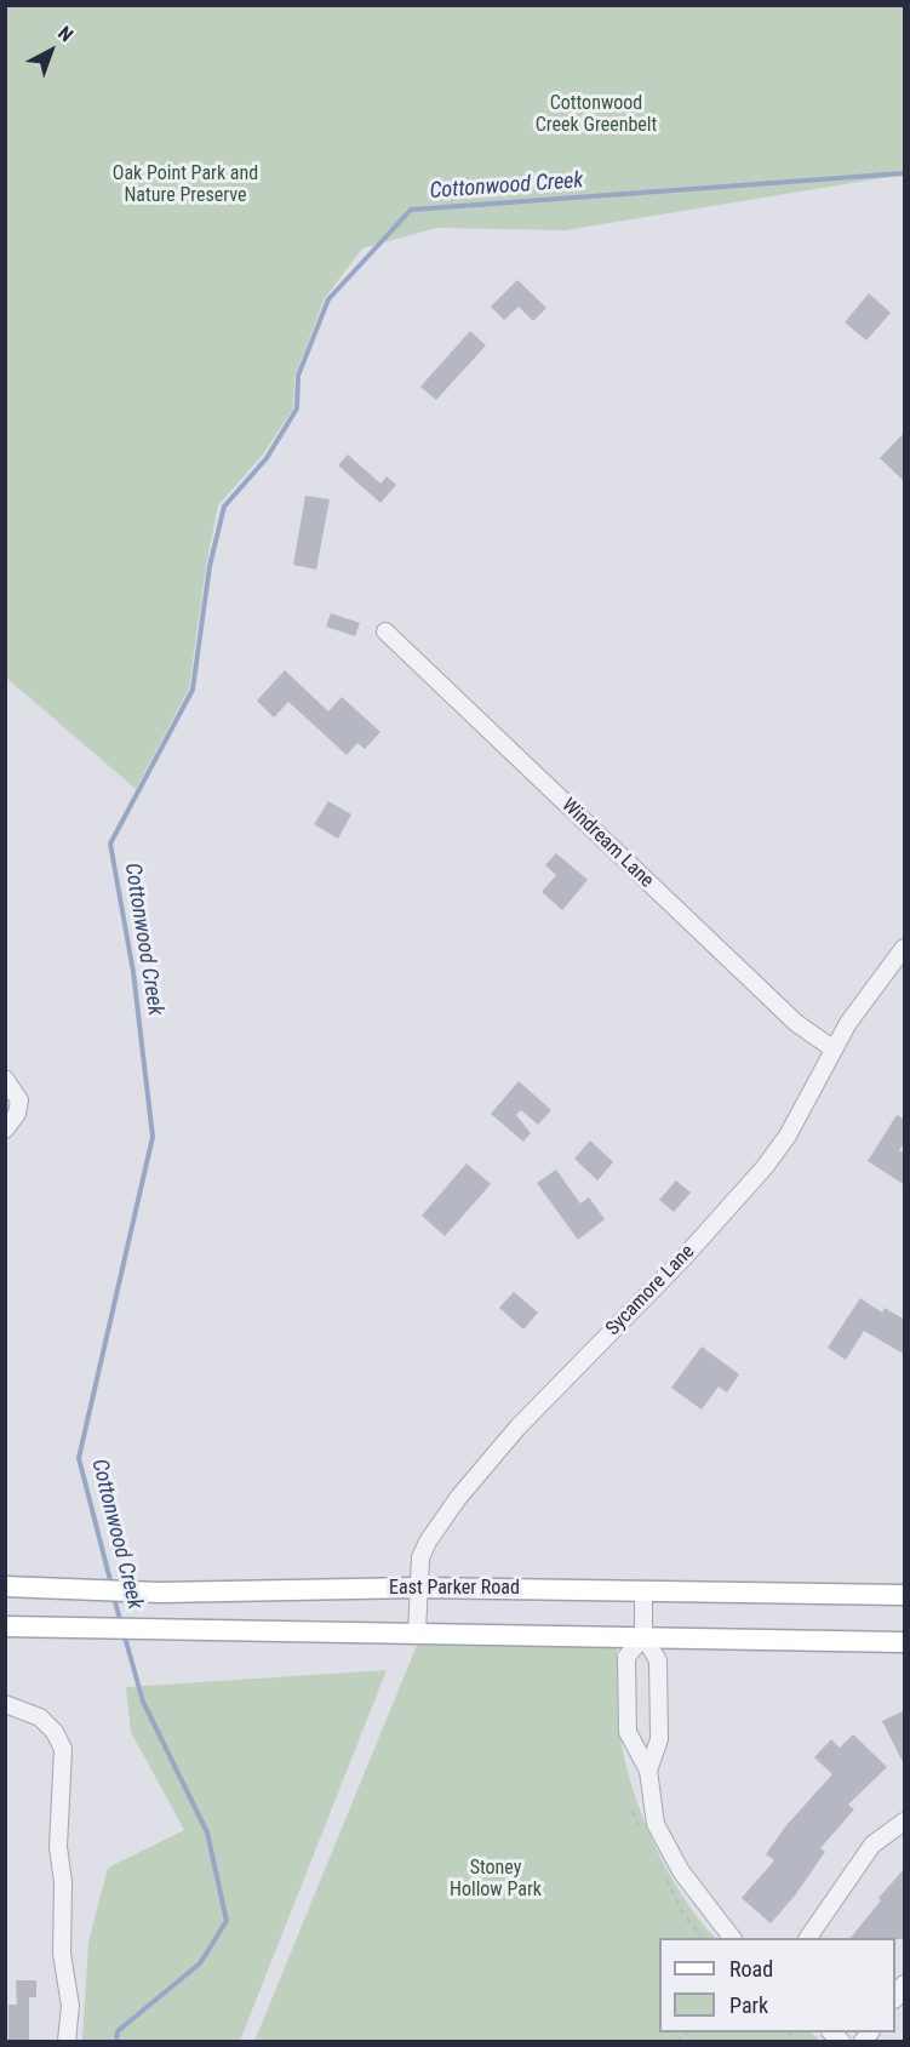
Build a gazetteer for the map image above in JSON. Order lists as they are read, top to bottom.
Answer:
{
  "streets": {
    "main road": ["East Parker Road"],
    "street": ["Windream Lane", "Sycamore Lane"]
  },
  "crossings": [
    ["Windream Lane", "Sycamore Lane"],
    ["Sycamore Lane", "East Parker Road"]
  ],
  "water": ["Cottonwood Creek"],
  "parks": ["Cottonwood Creek Greenbelt", "Oak Point Park and Nature Preserve", "Stoney Hollow Park"],
  "legend": ["Road", "Park"],
  "north": "top right"
}
